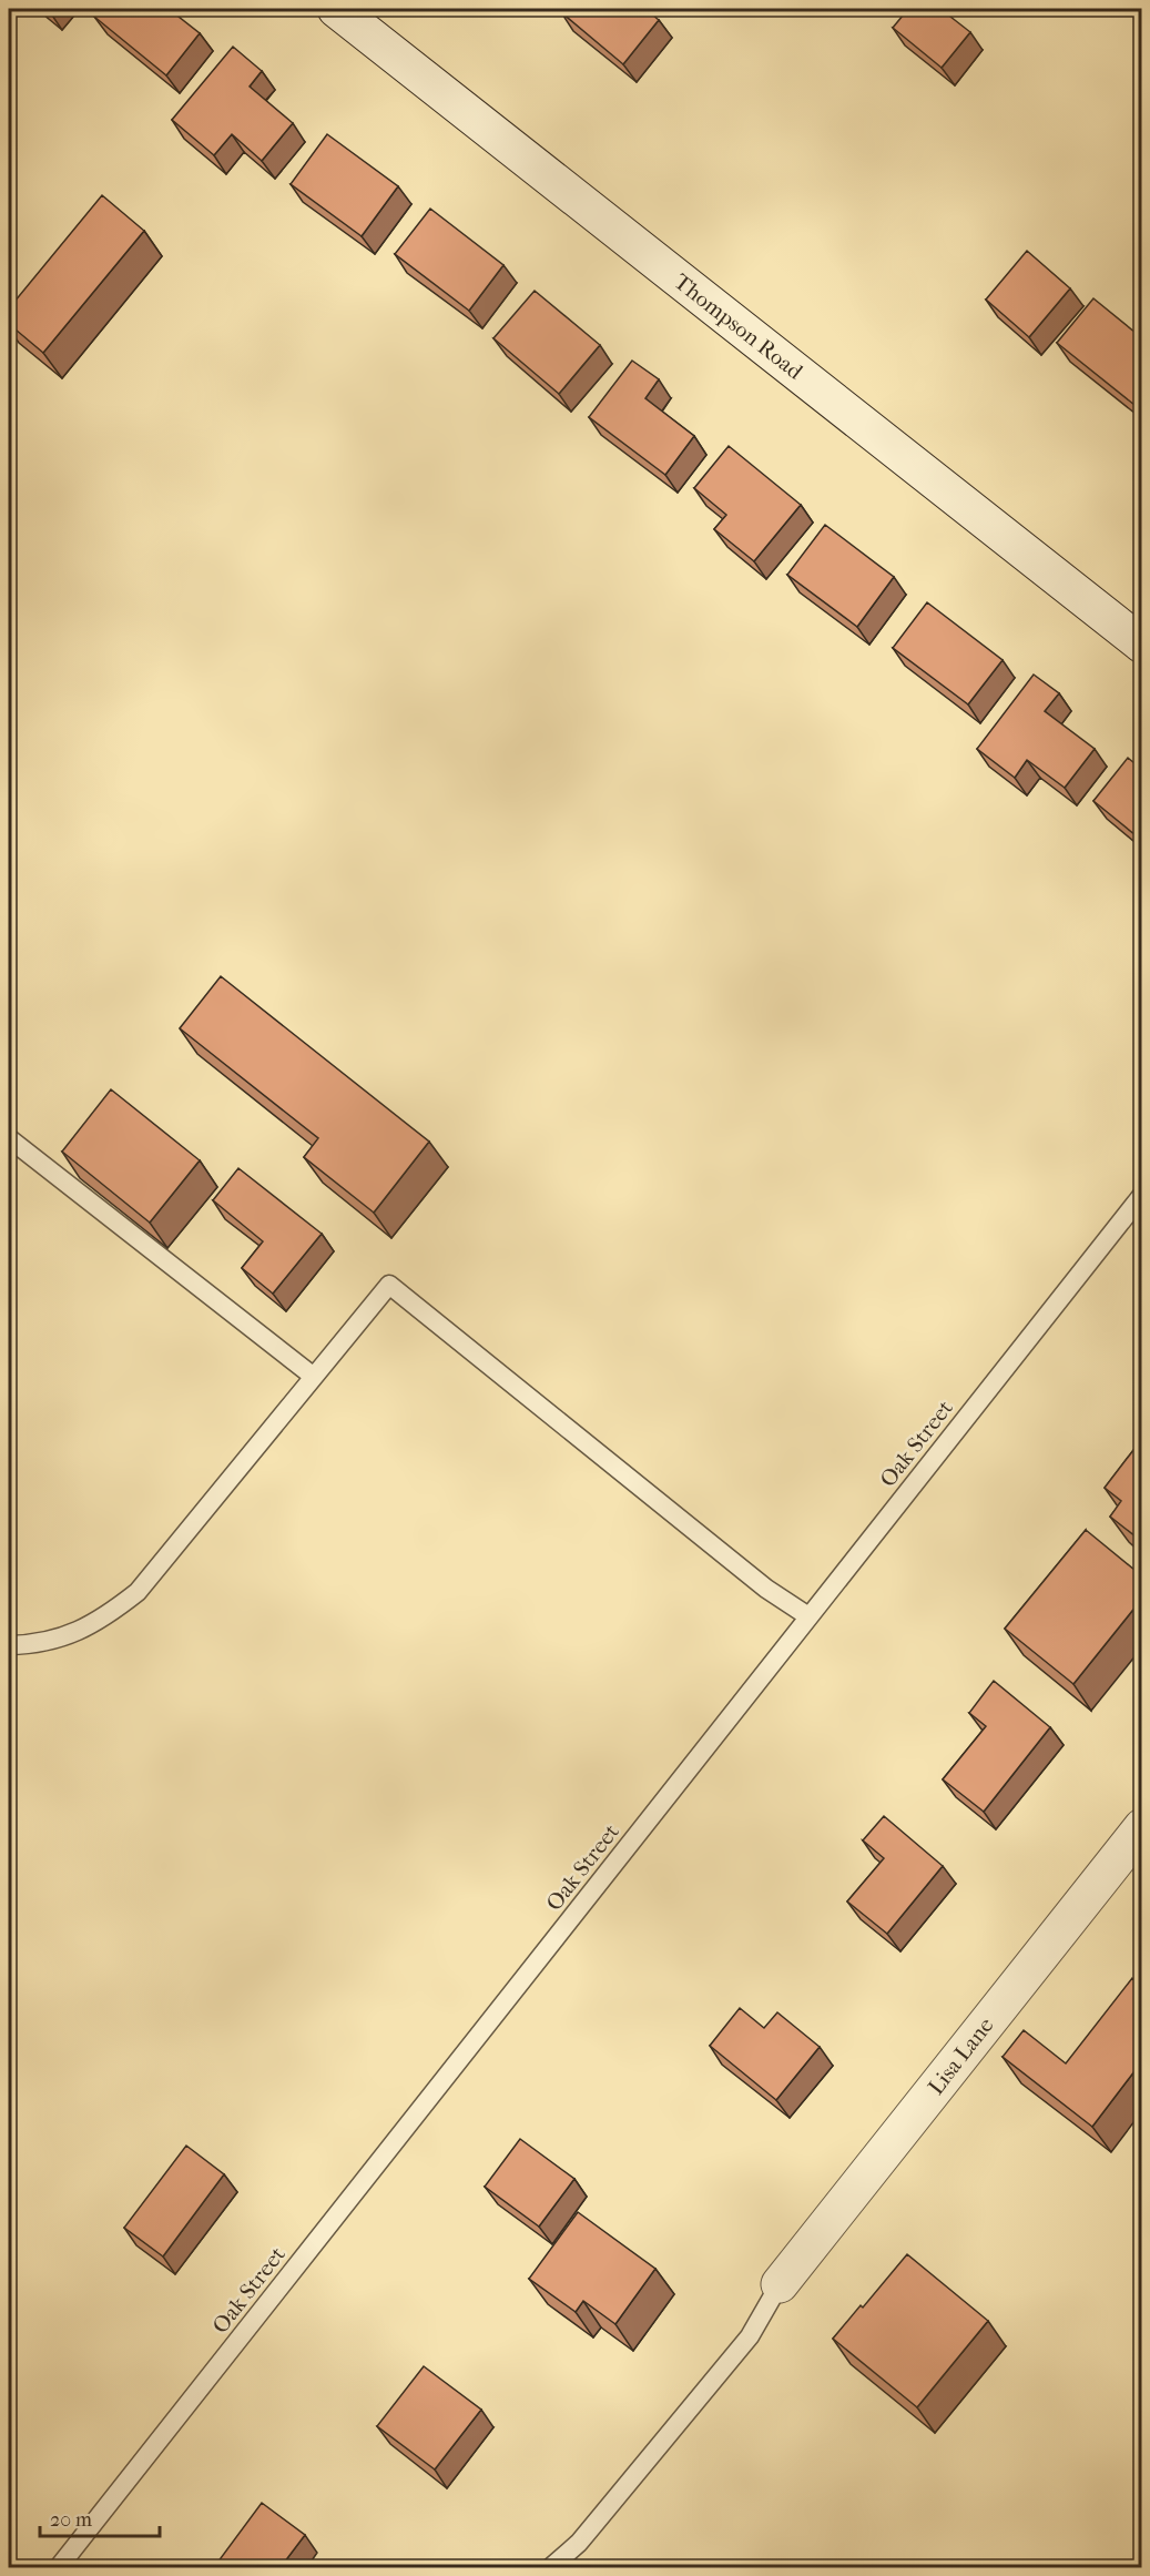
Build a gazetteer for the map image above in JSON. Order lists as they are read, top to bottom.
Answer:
{
  "streets": {
    "street": ["Thompson Road", "Lisa Lane"],
    "lane": ["Oak Street"]
  },
  "scale_bar": "20 m"
}
